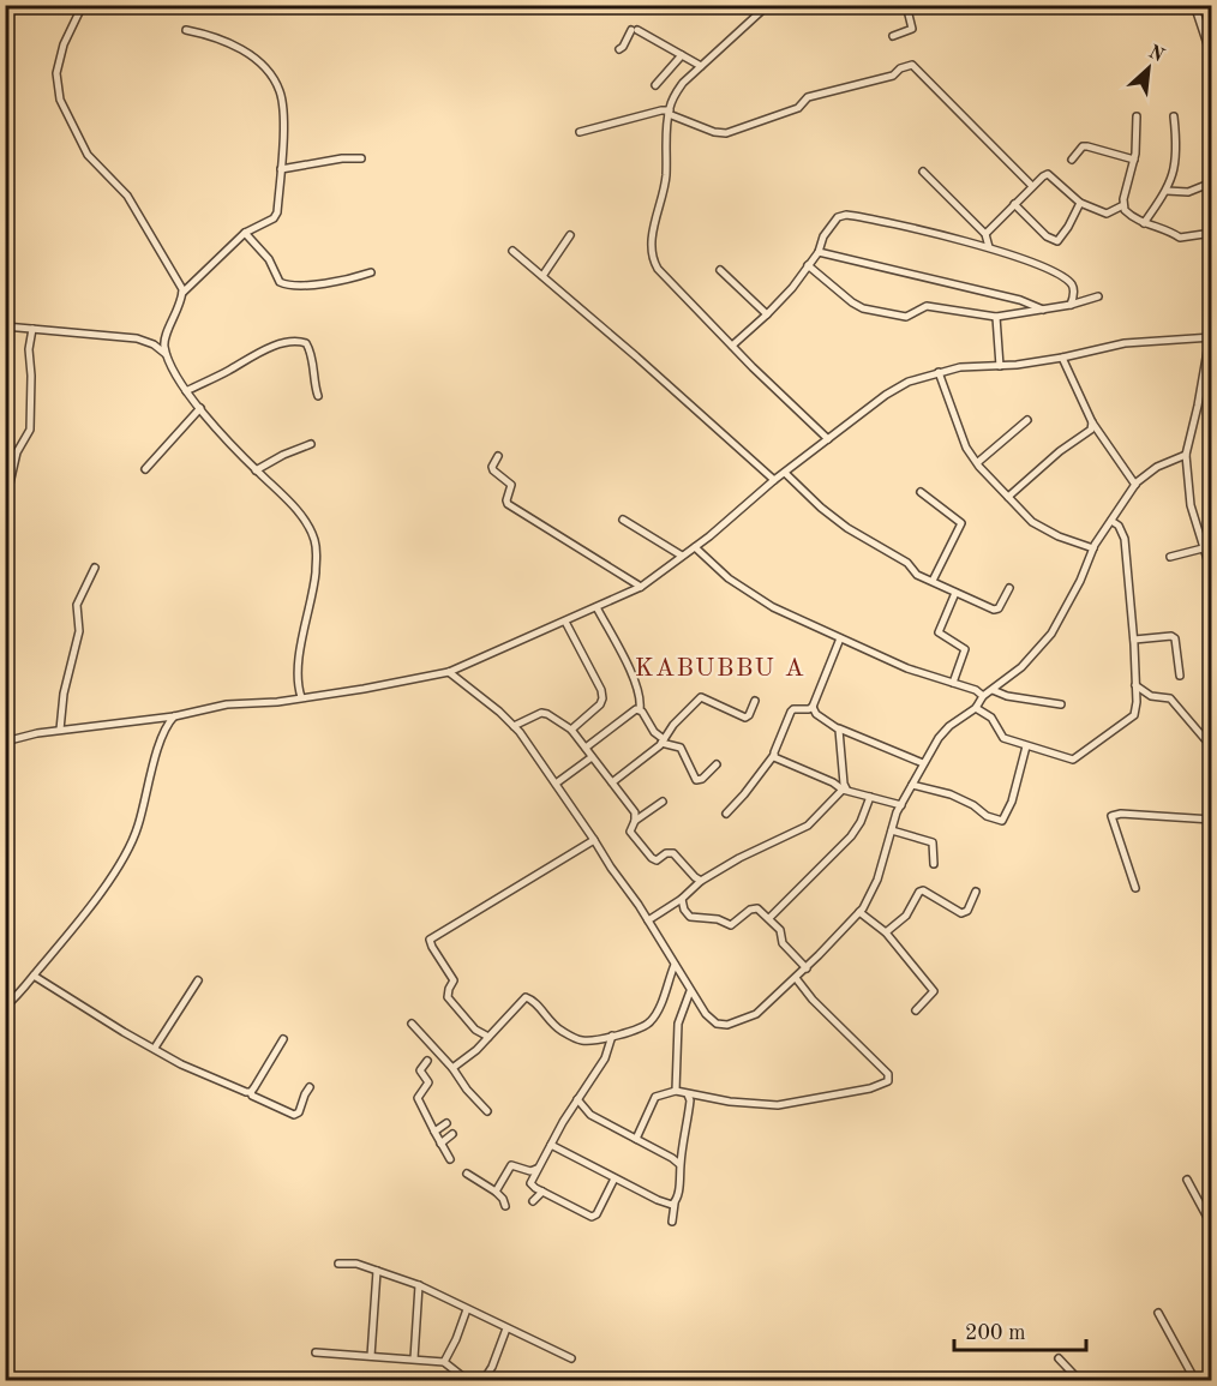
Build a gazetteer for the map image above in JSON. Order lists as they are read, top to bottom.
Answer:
{
  "districts": ["KABUBBU A"],
  "scale_bar": "200 m",
  "north": "top right"
}
